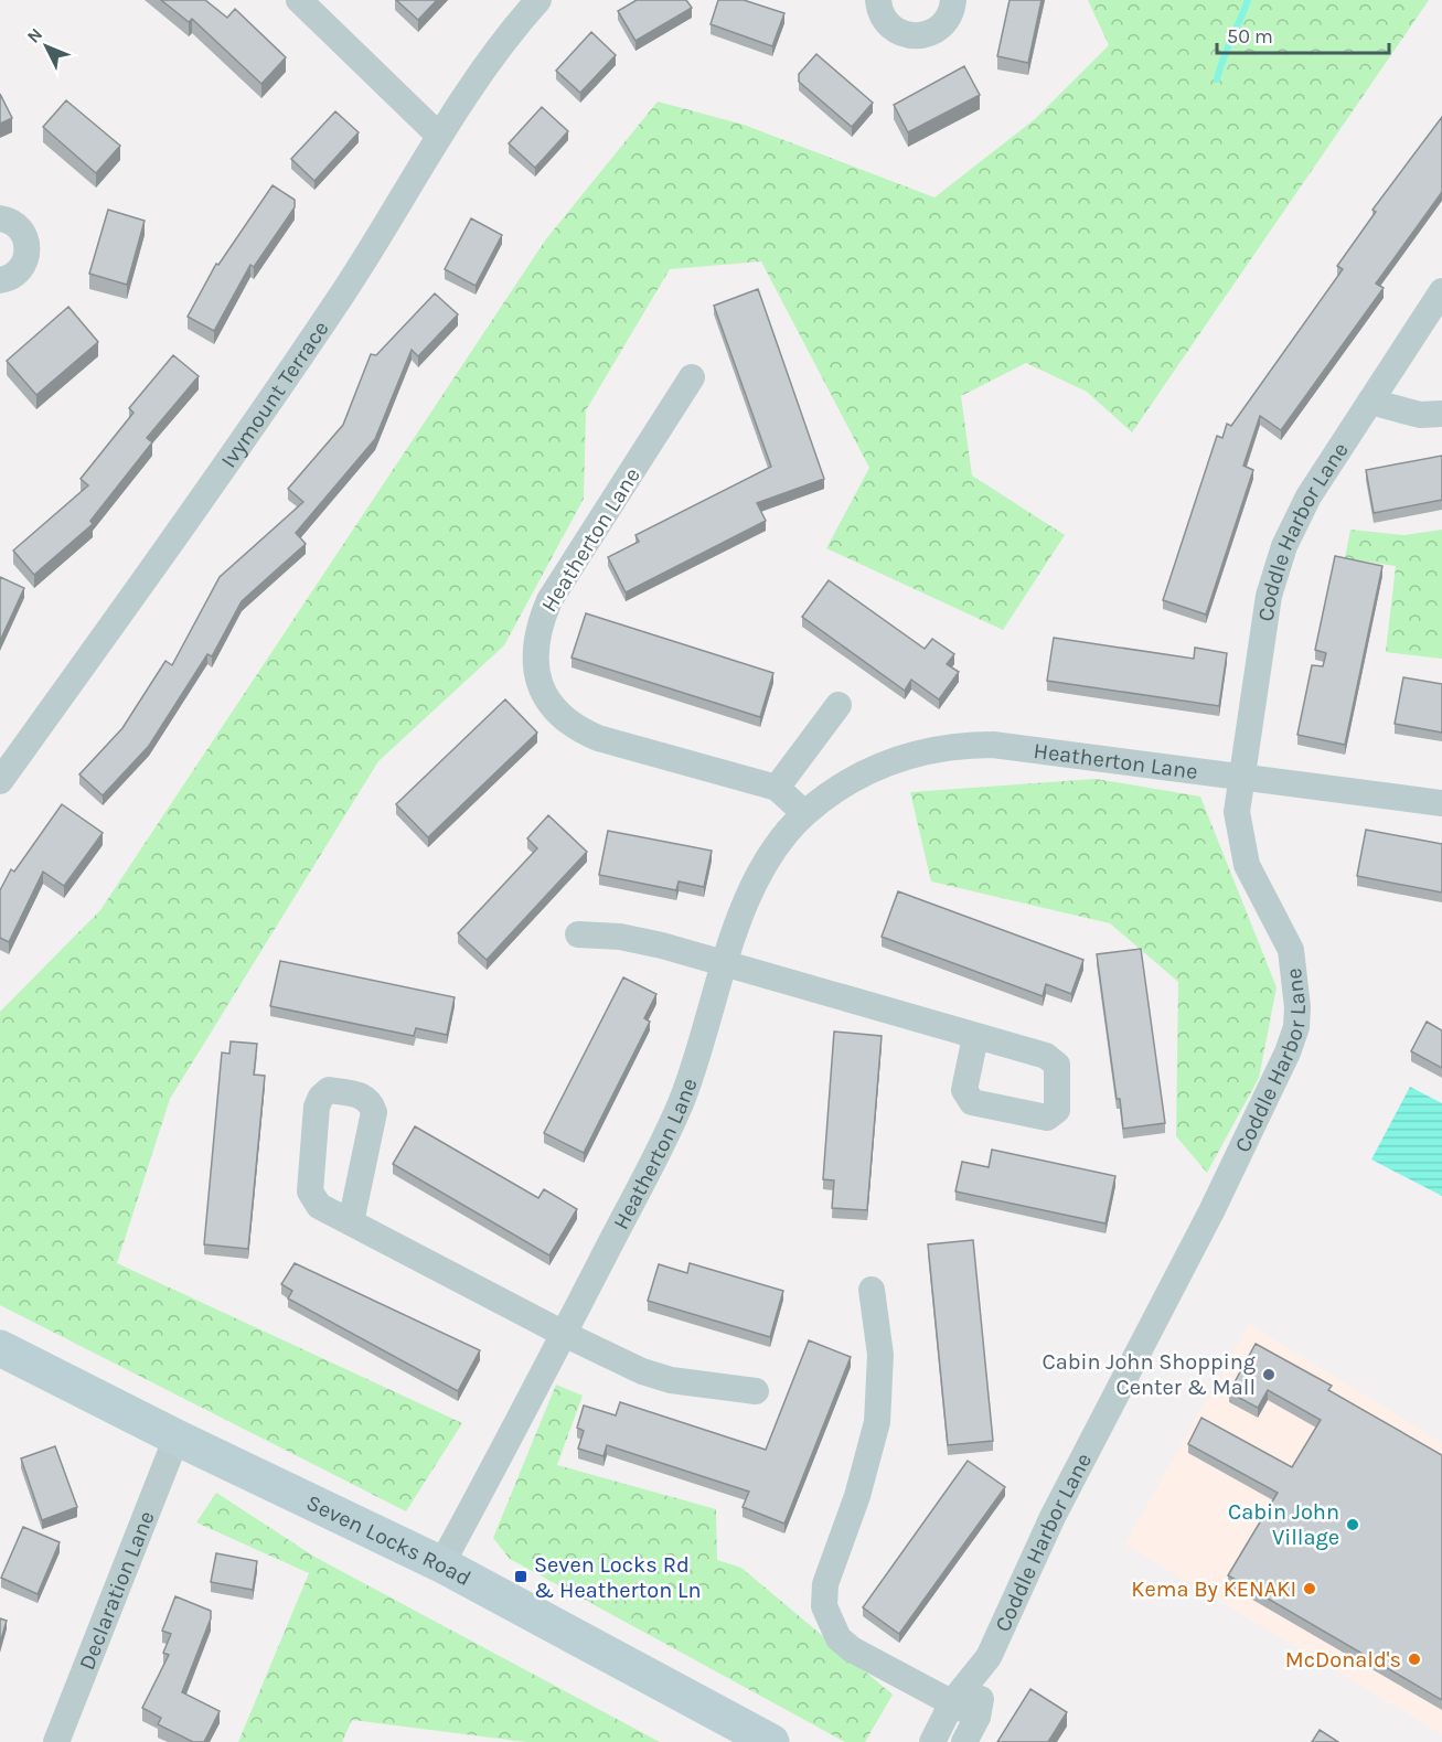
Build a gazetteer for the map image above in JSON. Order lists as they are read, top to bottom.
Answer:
{
  "streets": {
    "main road": ["Seven Locks Road"],
    "street": [
      "Ivymount Terrace",
      "Coddle Harbor Lane",
      "Heatherton Lane",
      "Declaration Lane"
    ]
  },
  "crossings": [
    ["Coddle Harbor Lane", "Heatherton Lane"],
    ["Heatherton Lane", "Seven Locks Road"],
    ["Seven Locks Road", "Declaration Lane"]
  ],
  "places": {
    "other": [
      "Cabin John Shopping Center & Mall",
      "Cabin John Village",
      "Kema By KENAKI",
      "McDonald's"
    ],
    "transit": ["Seven Locks Rd & Heatherton Ln"]
  },
  "scale_bar": "50 m",
  "north": "top left"
}
